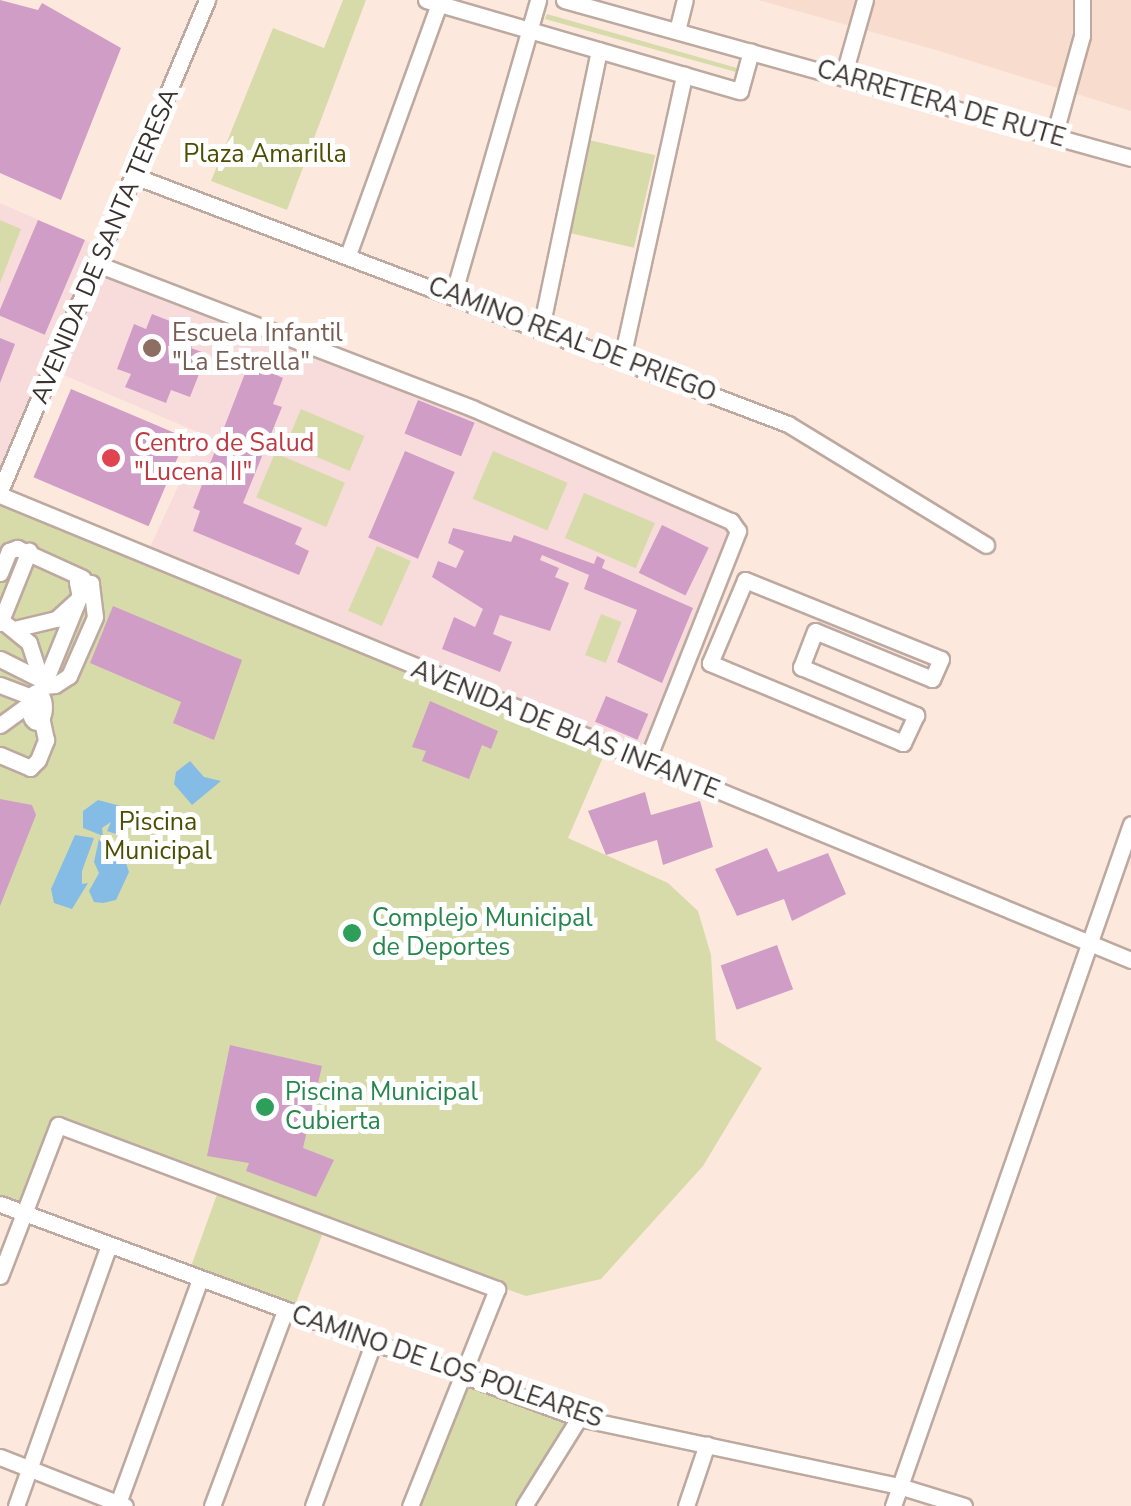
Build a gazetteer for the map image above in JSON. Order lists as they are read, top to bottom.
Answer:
{
  "streets": {
    "street": [
      "CARRETERA DE RUTE",
      "AVENIDA DE SANTA TERESA",
      "CAMINO REAL DE PRIEGO",
      "AVENIDA DE BLAS INFANTE",
      "CAMINO DE LOS POLEARES"
    ]
  },
  "crossings": [
    ["AVENIDA DE SANTA TERESA", "CAMINO REAL DE PRIEGO"],
    ["AVENIDA DE SANTA TERESA", "AVENIDA DE BLAS INFANTE"]
  ],
  "parks": ["Plaza Amarilla", "Piscina Municipal"],
  "places": [
    "Escuela Infantil \"La Estrella\"",
    "Centro de Salud \"Lucena II\"",
    "Complejo Municipal de Deportes",
    "Piscina Municipal Cubierta"
  ]
}
